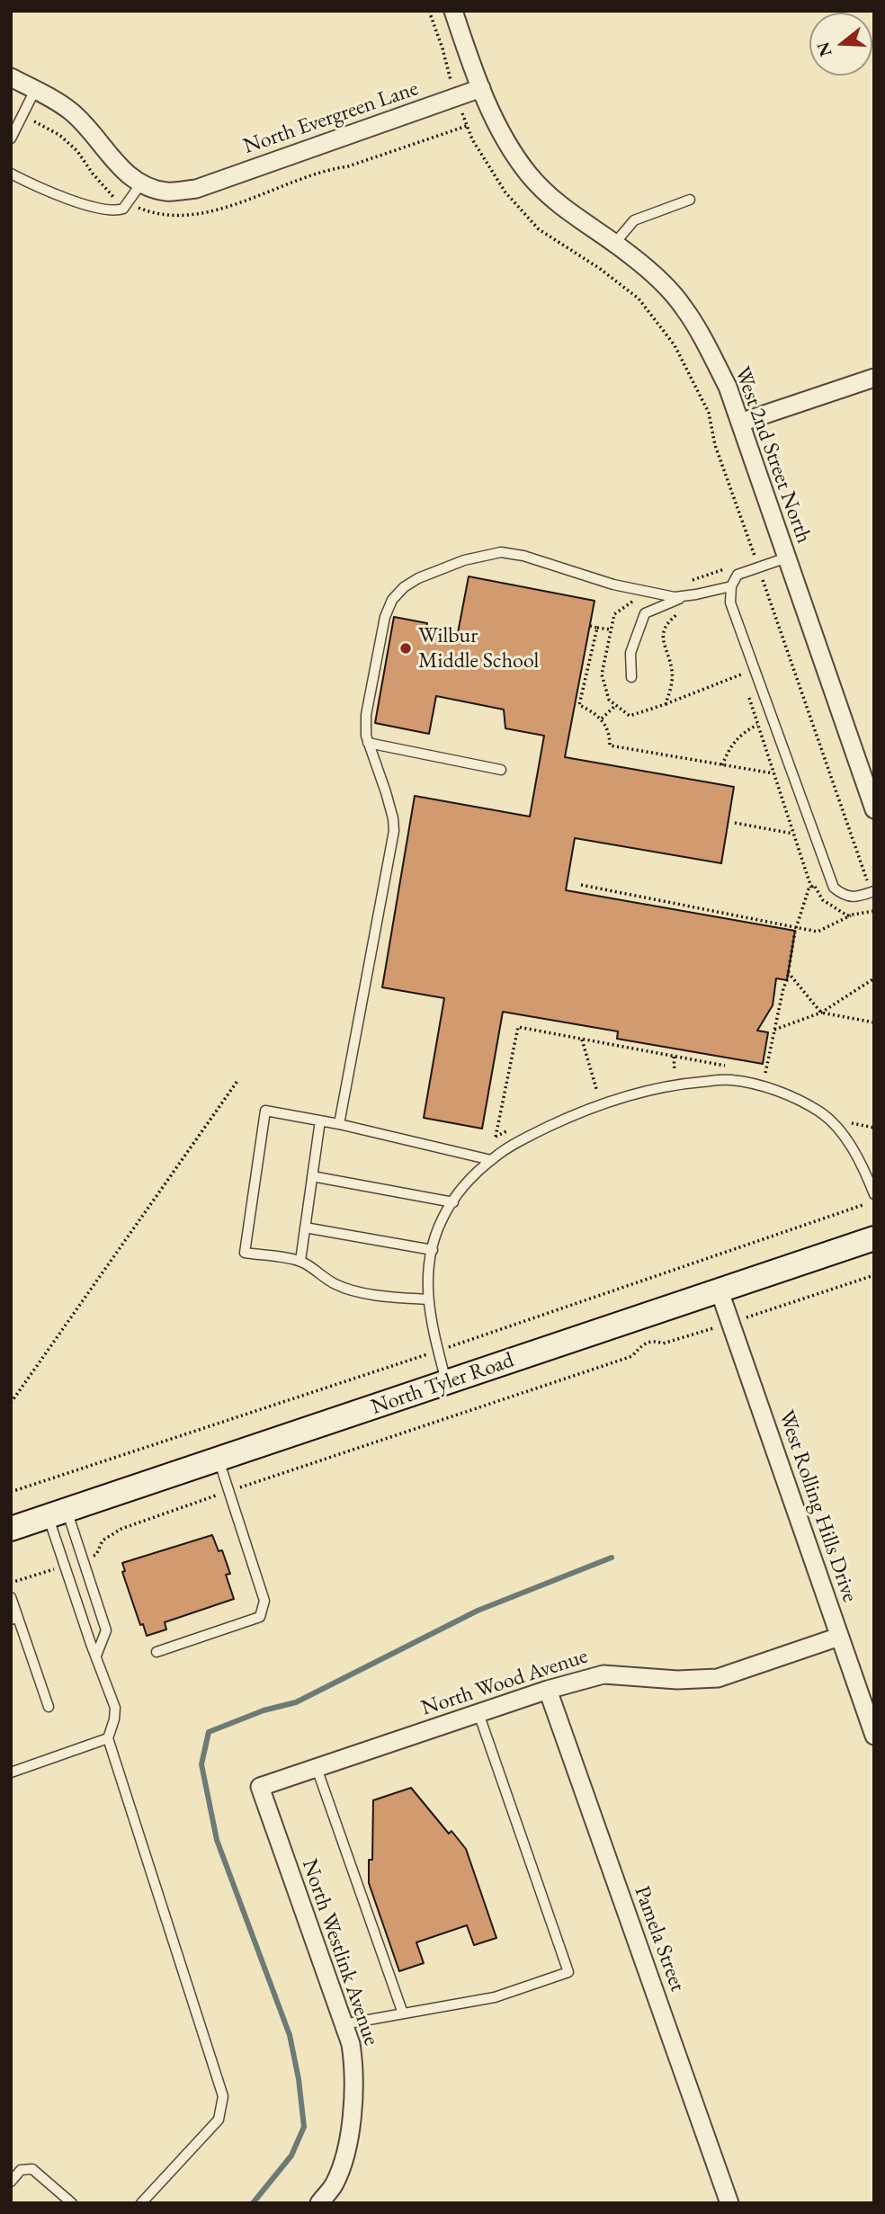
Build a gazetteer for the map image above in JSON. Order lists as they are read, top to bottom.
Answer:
{
  "streets": {
    "main road": ["North Tyler Road"],
    "street": [
      "North Evergreen Lane",
      "West 2nd Street North",
      "West Rolling Hills Drive",
      "North Wood Avenue",
      "Pamela Street",
      "North Westlink Avenue"
    ]
  },
  "crossings": [
    ["North Evergreen Lane", "West 2nd Street North"],
    ["North Tyler Road", "West Rolling Hills Drive"],
    ["West Rolling Hills Drive", "North Wood Avenue"],
    ["North Wood Avenue", "Pamela Street"],
    ["North Wood Avenue", "North Westlink Avenue"]
  ],
  "places": ["Wilbur Middle School"],
  "north": "left"
}
